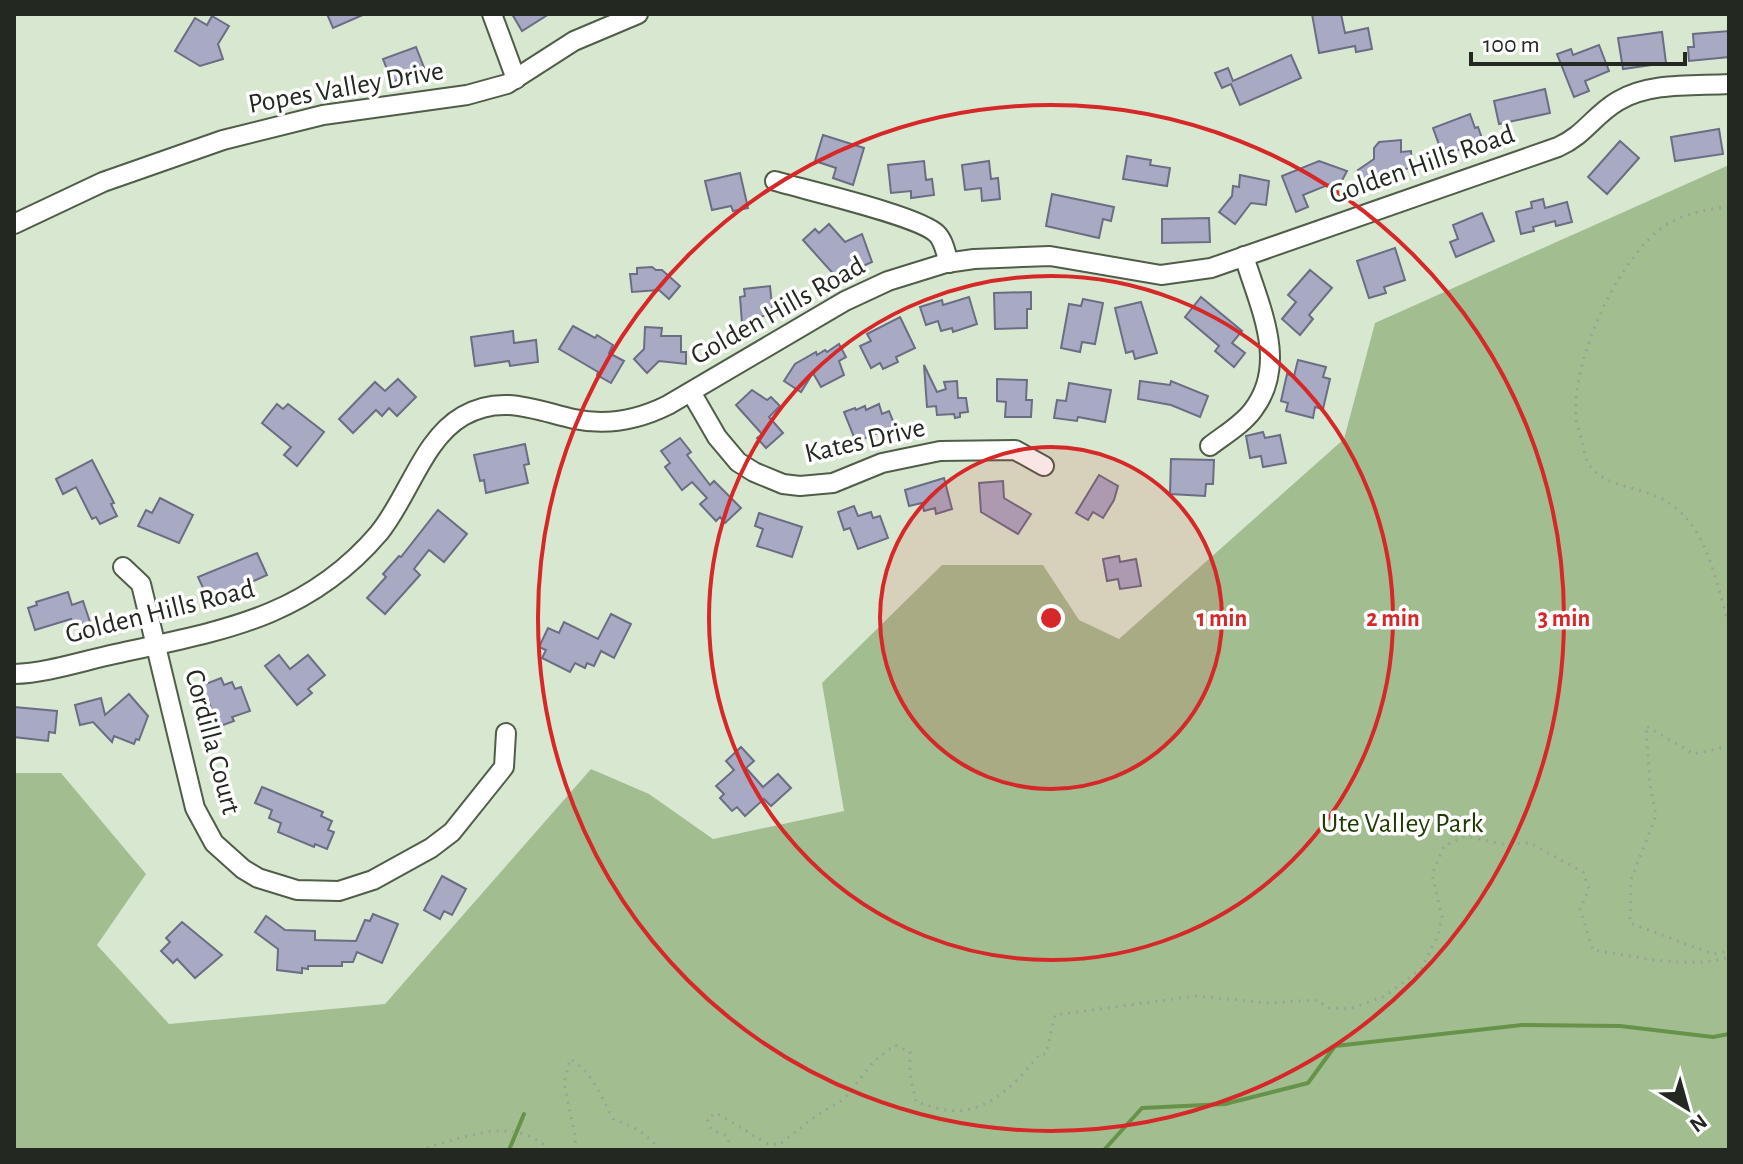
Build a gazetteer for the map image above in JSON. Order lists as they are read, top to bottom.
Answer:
{
  "streets": {
    "street": [
      "Popes Valley Drive",
      "Golden Hills Road",
      "Kates Drive",
      "Cordilla Court"
    ]
  },
  "crossings": [
    ["Golden Hills Road", "Kates Drive"],
    ["Golden Hills Road", "Cordilla Court"]
  ],
  "parks": ["Ute Valley Park"],
  "scale_bar": "100 m",
  "north": "bottom right",
  "rings": ["1 min", "2 min", "3 min"]
}
